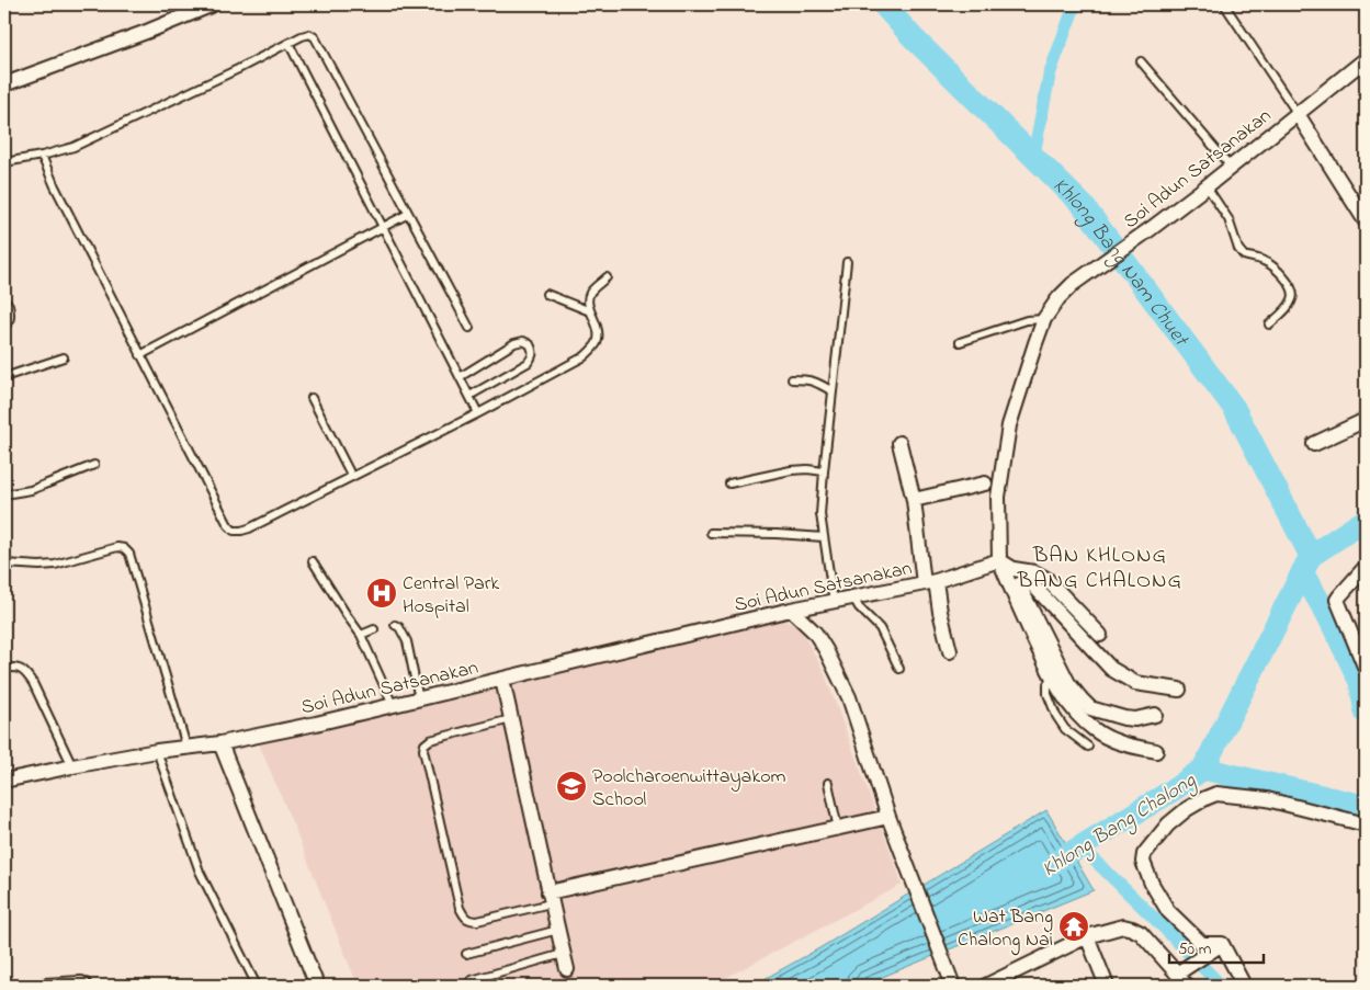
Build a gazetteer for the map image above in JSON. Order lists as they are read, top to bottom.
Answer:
{
  "streets": {
    "street": ["Soi Adun Satsanakan"]
  },
  "districts": ["BAN KHLONG BANG CHALONG"],
  "water": ["Khlong Bang Nam Chuet", "Khlong Bang Chalong"],
  "places": {
    "hospital": ["Central Park Hospital"],
    "school or university": ["Poolcharoenwittayakom School"],
    "temple": ["Wat Bang Chalong Nai"]
  },
  "scale_bar": "50 m"
}
